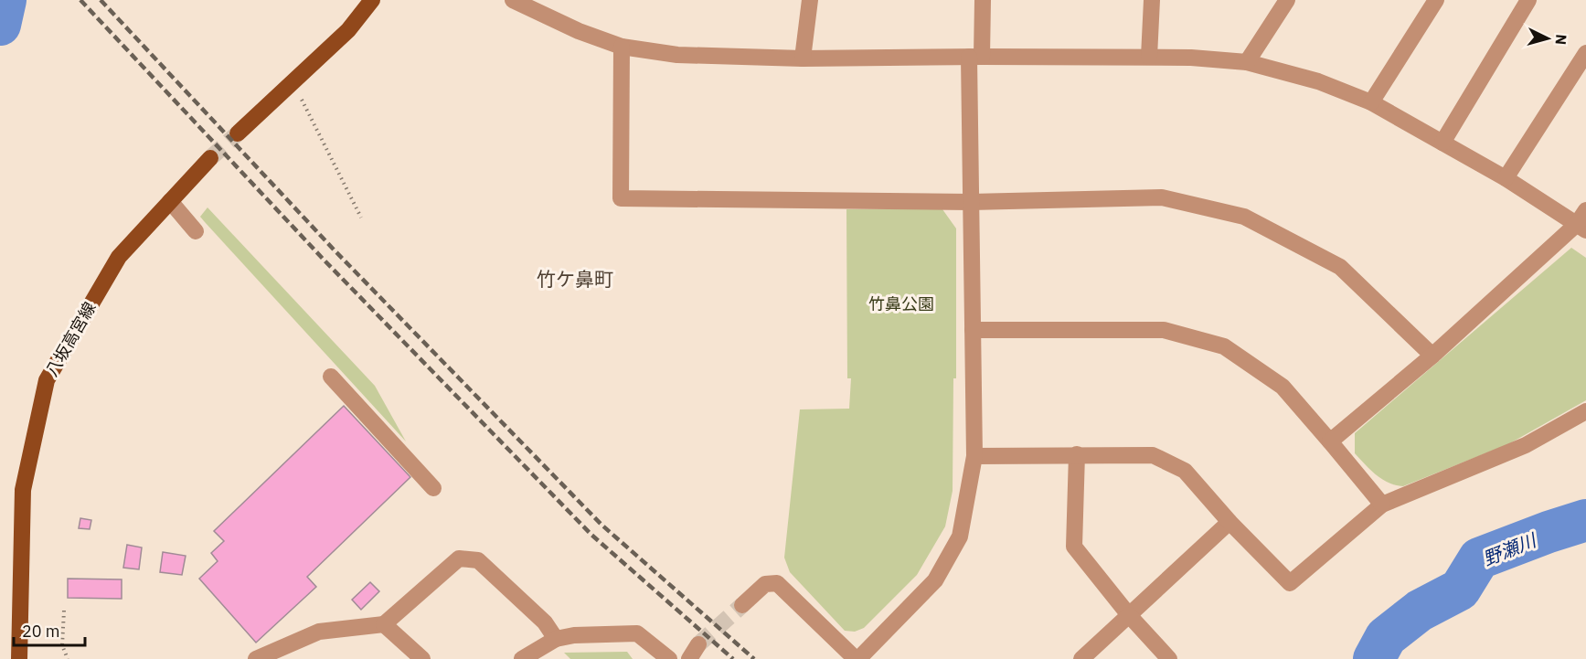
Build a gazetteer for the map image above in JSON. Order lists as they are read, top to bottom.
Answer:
{
  "streets": {
    "main road": ["八坂高宮線"]
  },
  "districts": ["竹ケ鼻町"],
  "water": ["野瀬川"],
  "parks": ["竹鼻公園"],
  "scale_bar": "20 m",
  "north": "right"
}
